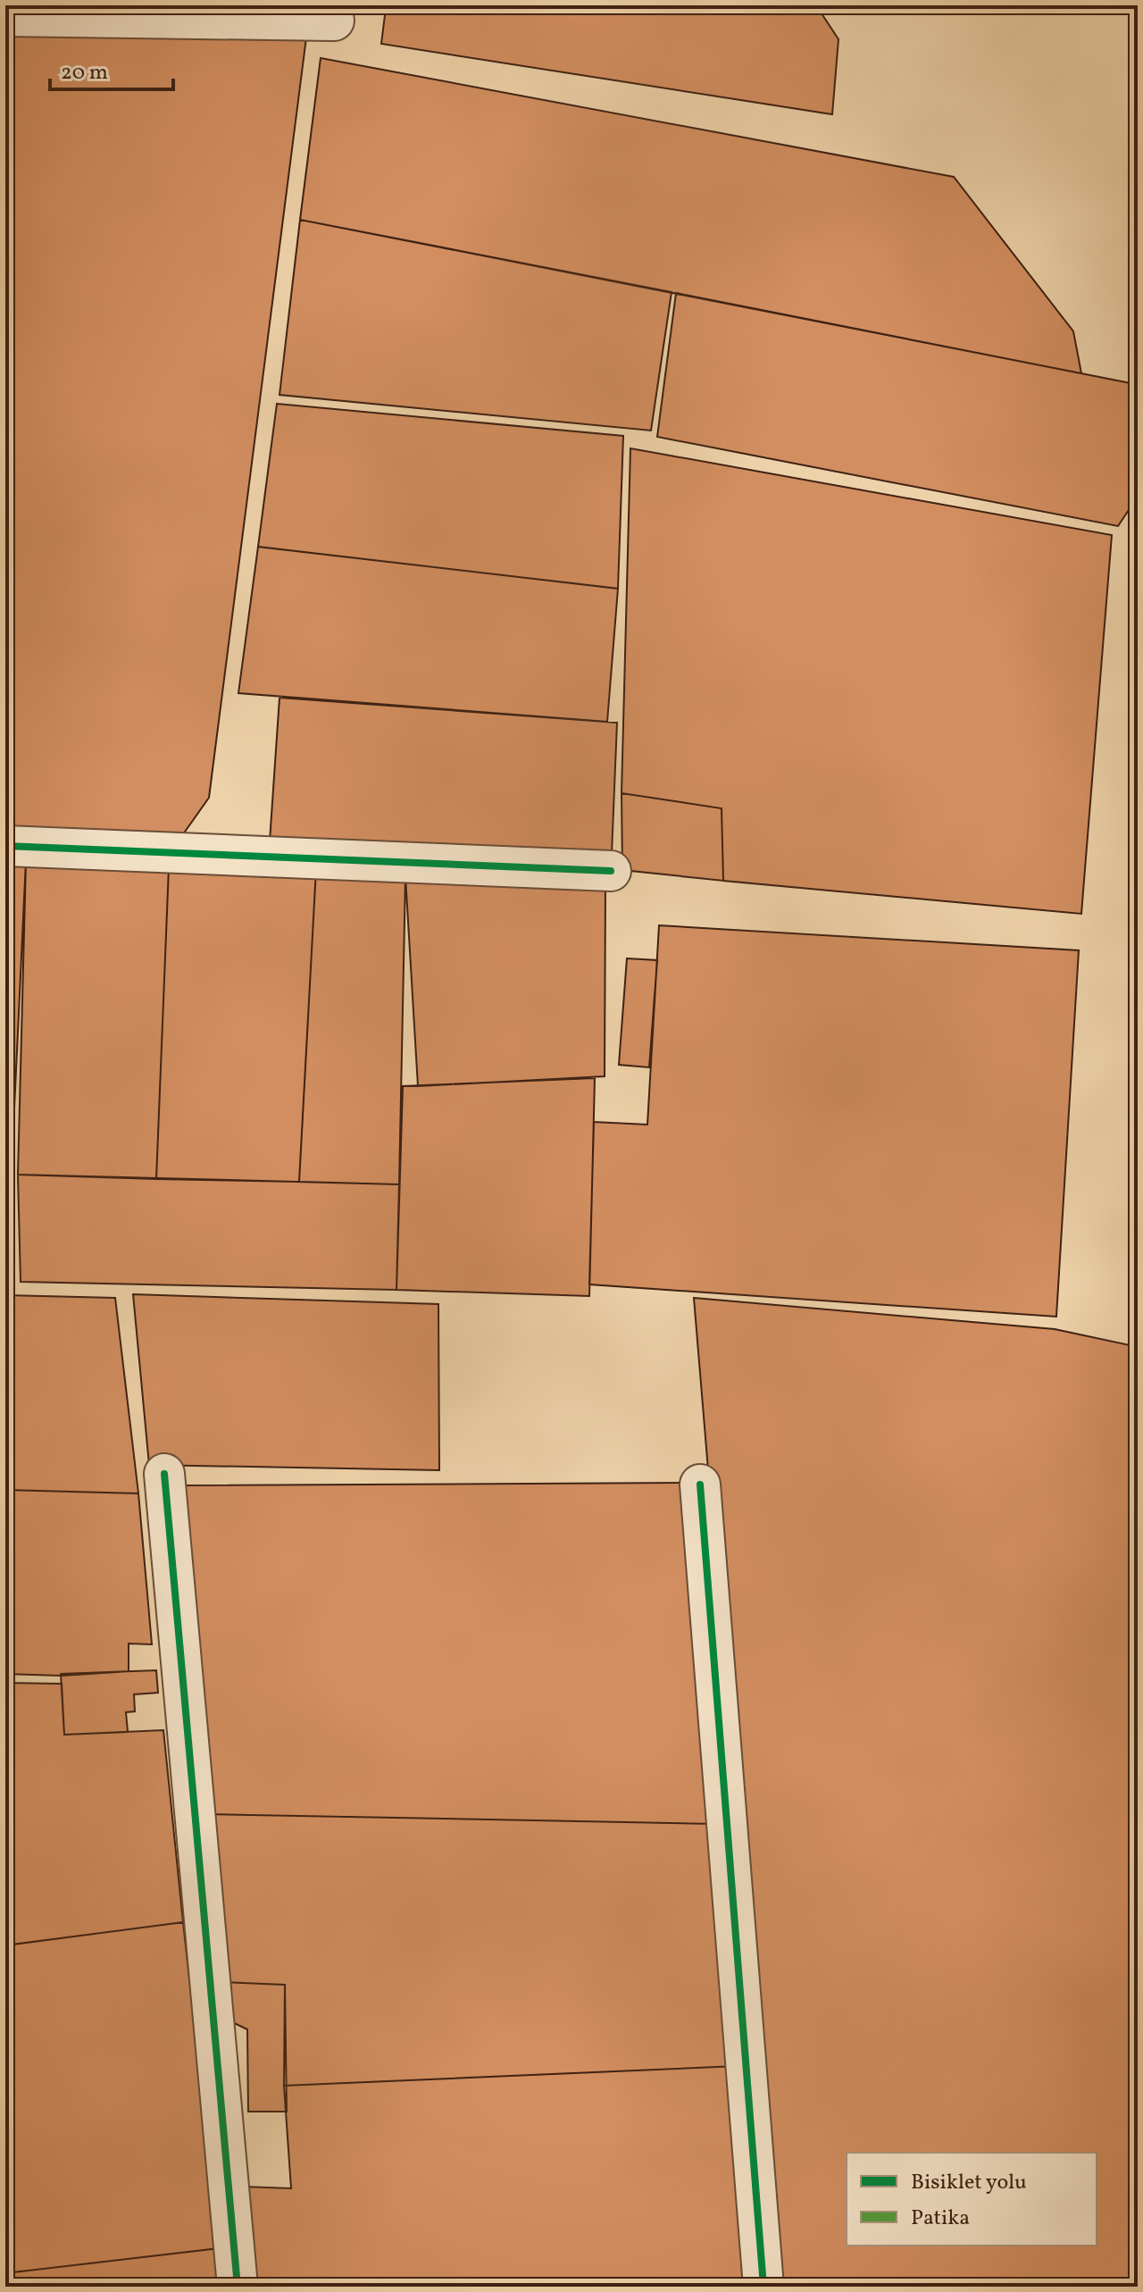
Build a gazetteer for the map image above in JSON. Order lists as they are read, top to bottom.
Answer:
{
  "legend": ["Bisiklet yolu", "Patika"],
  "scale_bar": "20 m"
}
